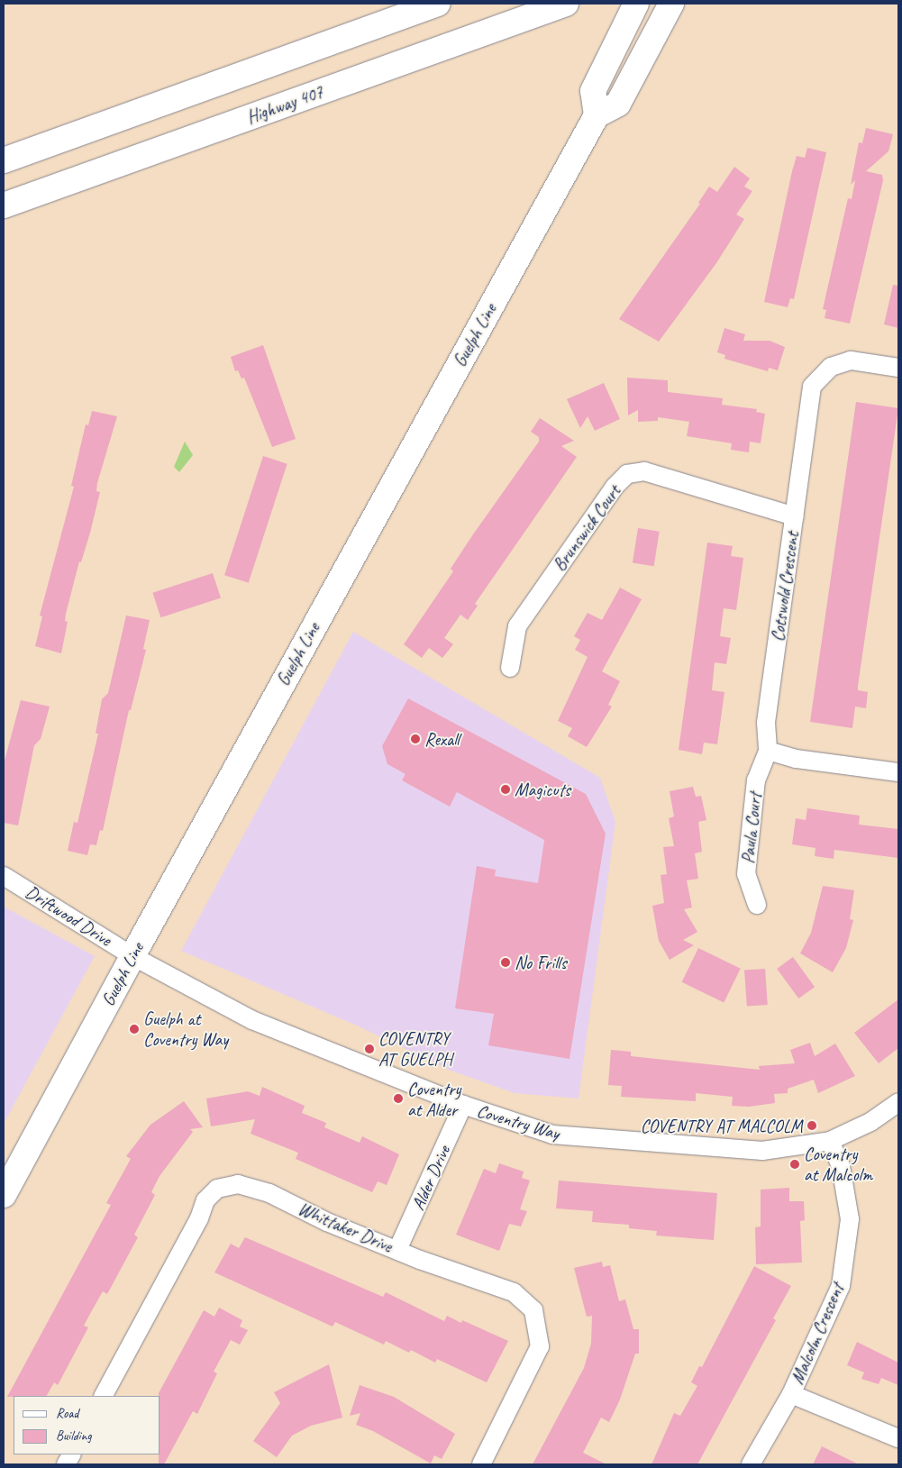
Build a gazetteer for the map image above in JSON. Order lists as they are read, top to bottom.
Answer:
{
  "streets": {
    "main road": ["Highway 407", "Guelph Line"],
    "street": [
      "Brunswick Court",
      "Cotswold Crescent",
      "Paula Court",
      "Driftwood Drive",
      "Coventry Way",
      "Alder Drive",
      "Whittaker Drive",
      "Malcolm Crescent"
    ]
  },
  "crossings": [
    ["Guelph Line", "Driftwood Drive"],
    ["Guelph Line", "Coventry Way"],
    ["Brunswick Court", "Cotswold Crescent"],
    ["Cotswold Crescent", "Paula Court"],
    ["Driftwood Drive", "Coventry Way"],
    ["Coventry Way", "Alder Drive"],
    ["Coventry Way", "Malcolm Crescent"],
    ["Alder Drive", "Whittaker Drive"]
  ],
  "places": [
    "Rexall",
    "Magicuts",
    "No Frills",
    "Guelph at Coventry Way",
    "COVENTRY AT GUELPH",
    "Coventry at Alder",
    "COVENTRY AT MALCOLM",
    "Coventry at Malcolm"
  ],
  "legend": ["Road", "Building"]
}
